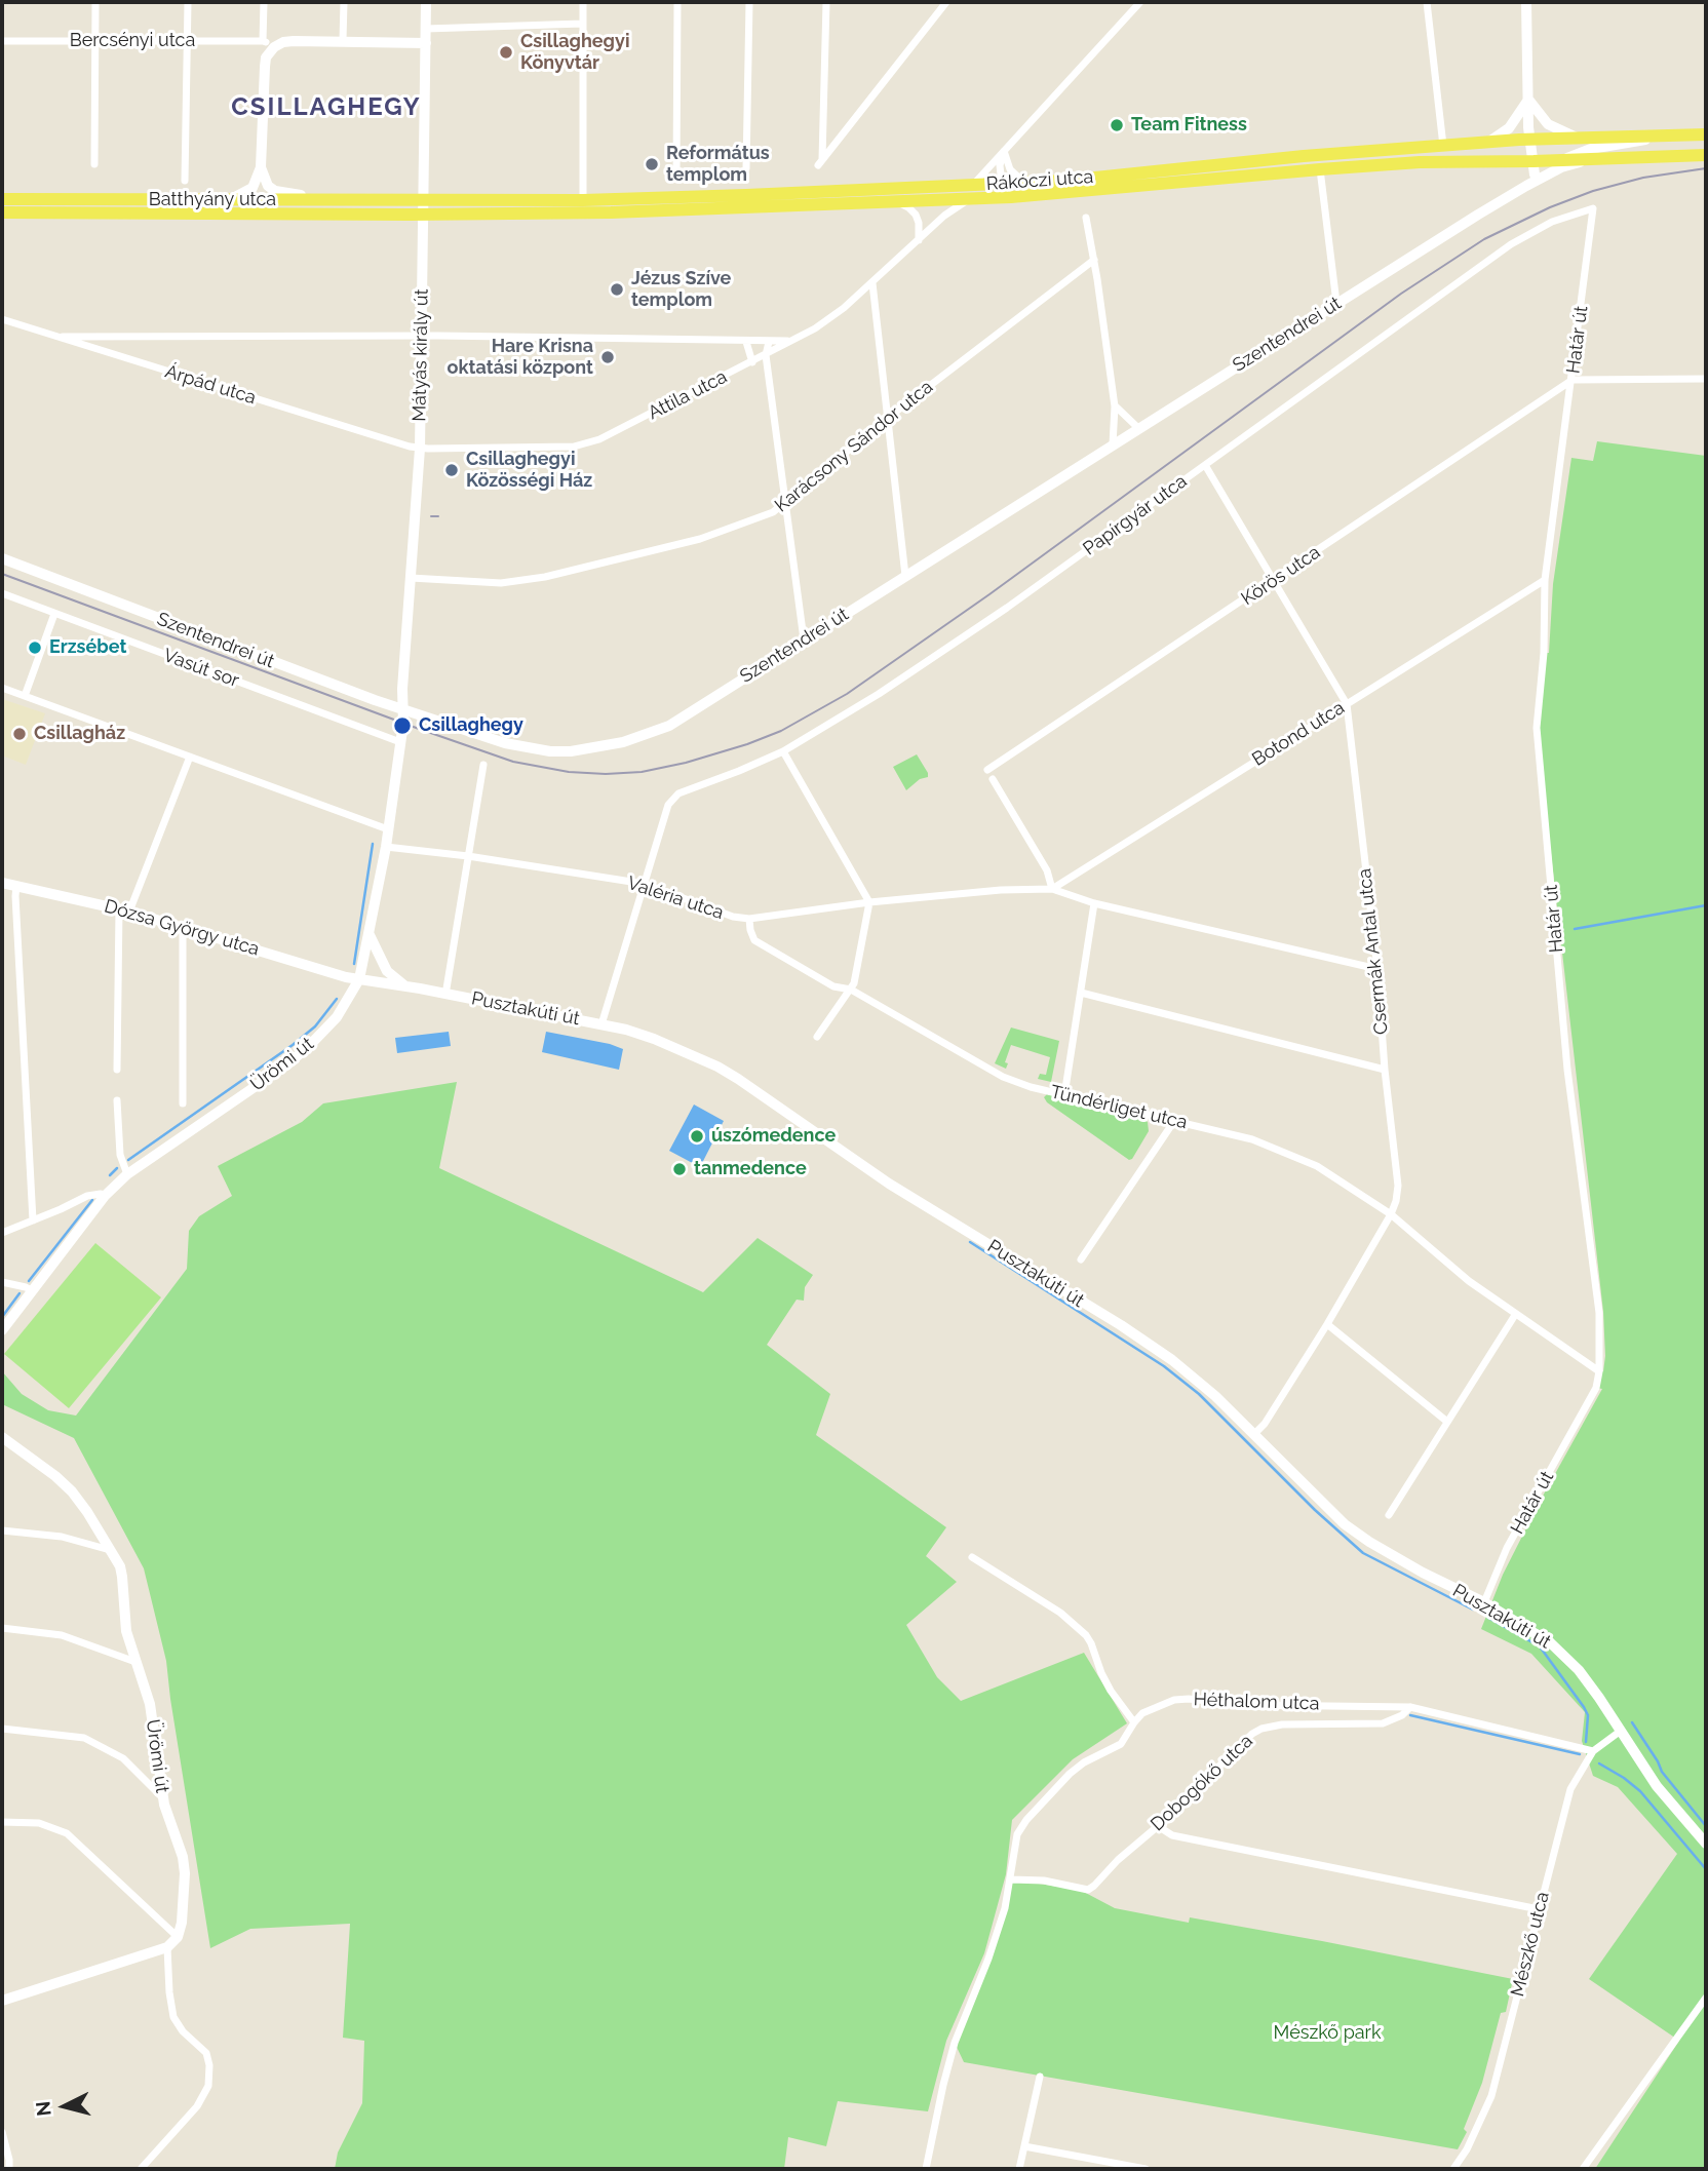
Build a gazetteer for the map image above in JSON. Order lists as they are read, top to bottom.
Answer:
{
  "streets": {
    "main road": ["Rákóczi utca", "Batthyány utca", "Szentendrei út"],
    "street": [
      "Bercsényi utca",
      "Határ út",
      "Mátyás király út",
      "Árpád utca",
      "Attila utca",
      "Karácsony Sándor utca",
      "Papírgyár utca",
      "Körös utca",
      "Vasút sor",
      "Botond utca",
      "Valéria utca",
      "Dózsa György utca",
      "Csermák Antal utca",
      "Pusztakúti út",
      "Ürömi út",
      "Tündérliget utca",
      "Héthalom utca",
      "Dobogókő utca",
      "Mészkő utca"
    ]
  },
  "crossings": [
    ["Rákóczi utca", "Batthyány utca"],
    ["Rákóczi utca", "Szentendrei út"],
    ["Rákóczi utca", "Mátyás király út"],
    ["Rákóczi utca", "Attila utca"],
    ["Batthyány utca", "Mátyás király út"],
    ["Szentendrei út", "Mátyás király út"],
    ["Szentendrei út", "Ürömi út"],
    ["Határ út", "Papírgyár utca"],
    ["Határ út", "Körös utca"],
    ["Határ út", "Botond utca"],
    ["Határ út", "Pusztakúti út"],
    ["Mátyás király út", "Árpád utca"],
    ["Mátyás király út", "Attila utca"],
    ["Mátyás király út", "Karácsony Sándor utca"],
    ["Mátyás király út", "Ürömi út"],
    ["Árpád utca", "Attila utca"],
    ["Papírgyár utca", "Valéria utca"],
    ["Papírgyár utca", "Csermák Antal utca"],
    ["Körös utca", "Csermák Antal utca"],
    ["Vasút sor", "Ürömi út"],
    ["Botond utca", "Valéria utca"],
    ["Botond utca", "Csermák Antal utca"],
    ["Valéria utca", "Ürömi út"],
    ["Valéria utca", "Tündérliget utca"],
    ["Dózsa György utca", "Pusztakúti út"],
    ["Dózsa György utca", "Ürömi út"],
    ["Csermák Antal utca", "Pusztakúti út"],
    ["Csermák Antal utca", "Tündérliget utca"],
    ["Pusztakúti út", "Ürömi út"],
    ["Pusztakúti út", "Mészkő utca"],
    ["Héthalom utca", "Dobogókő utca"],
    ["Héthalom utca", "Mészkő utca"]
  ],
  "districts": ["CSILLAGHEGY"],
  "parks": ["Mészkő park"],
  "places": [
    "Csillaghegyi Könyvtár",
    "Team Fitness",
    "Református templom",
    "Jézus Szíve templom",
    "Hare Krisna oktatási központ",
    "Csillaghegyi Közösségi Ház",
    "Erzsébet",
    "Csillaghegy",
    "Csillagház",
    "úszómedence",
    "tanmedence"
  ],
  "north": "left"
}
